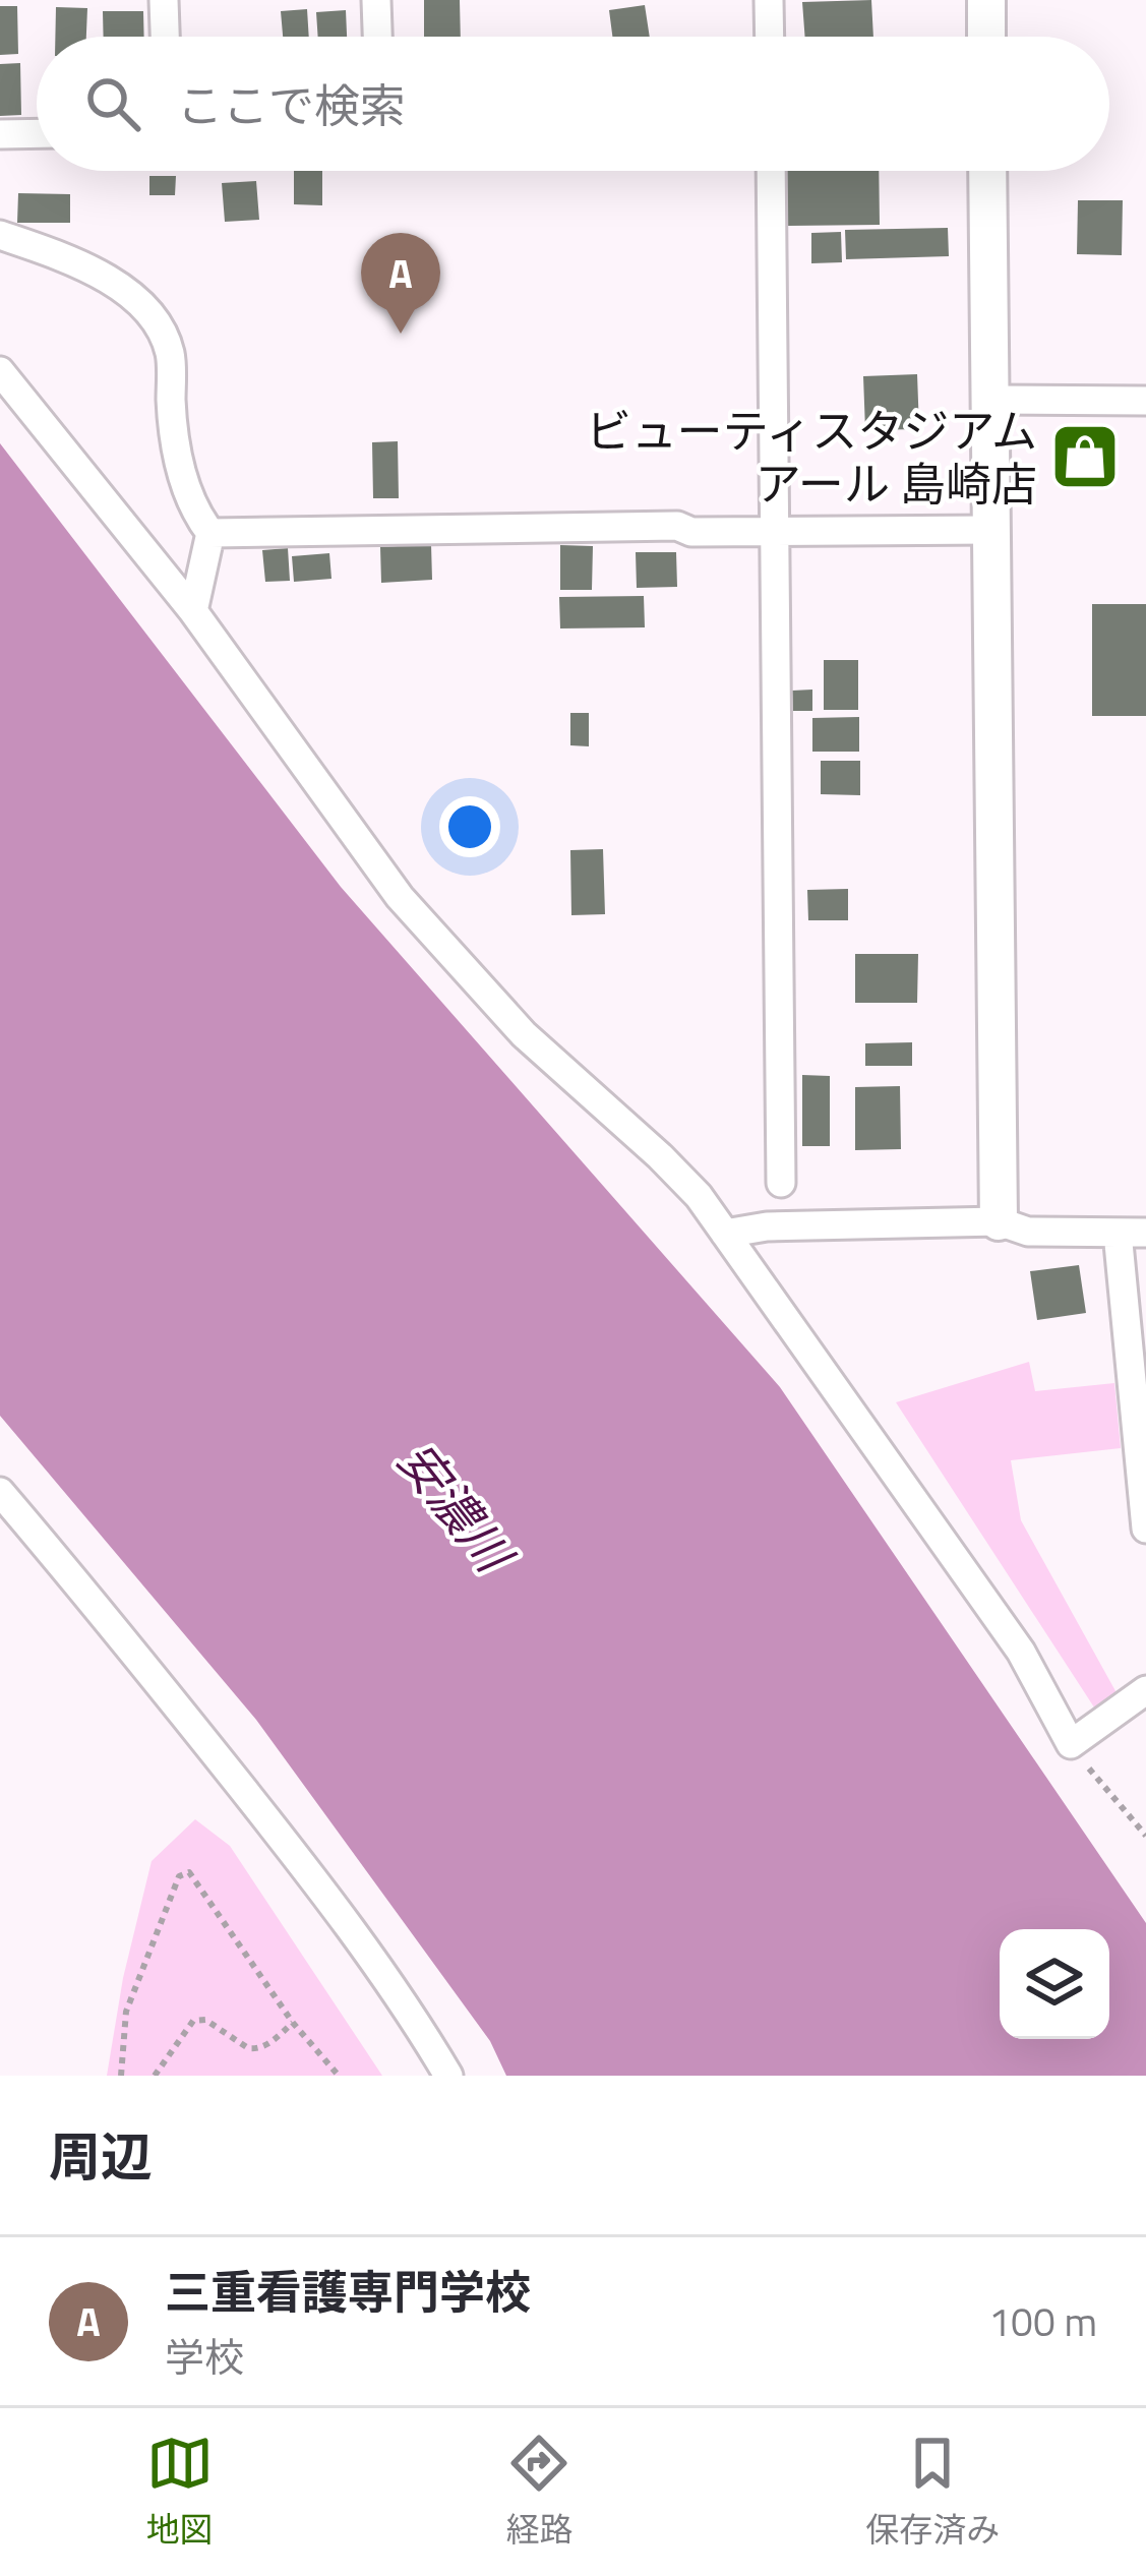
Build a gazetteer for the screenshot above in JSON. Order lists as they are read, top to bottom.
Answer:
{
  "water": ["安濃川"],
  "places": {
    "shop": ["ビューティスタジアム アール 島崎店"]
  },
  "page": {
    "search": "ここで検索",
    "pins": "A",
    "heading": "周辺",
    "list": [
      {
        "mark": "A",
        "name": "三重看護専門学校",
        "note": "学校",
        "value": "100 m"
      }
    ],
    "nav": ["地図", "経路", "保存済み"]
  }
}
